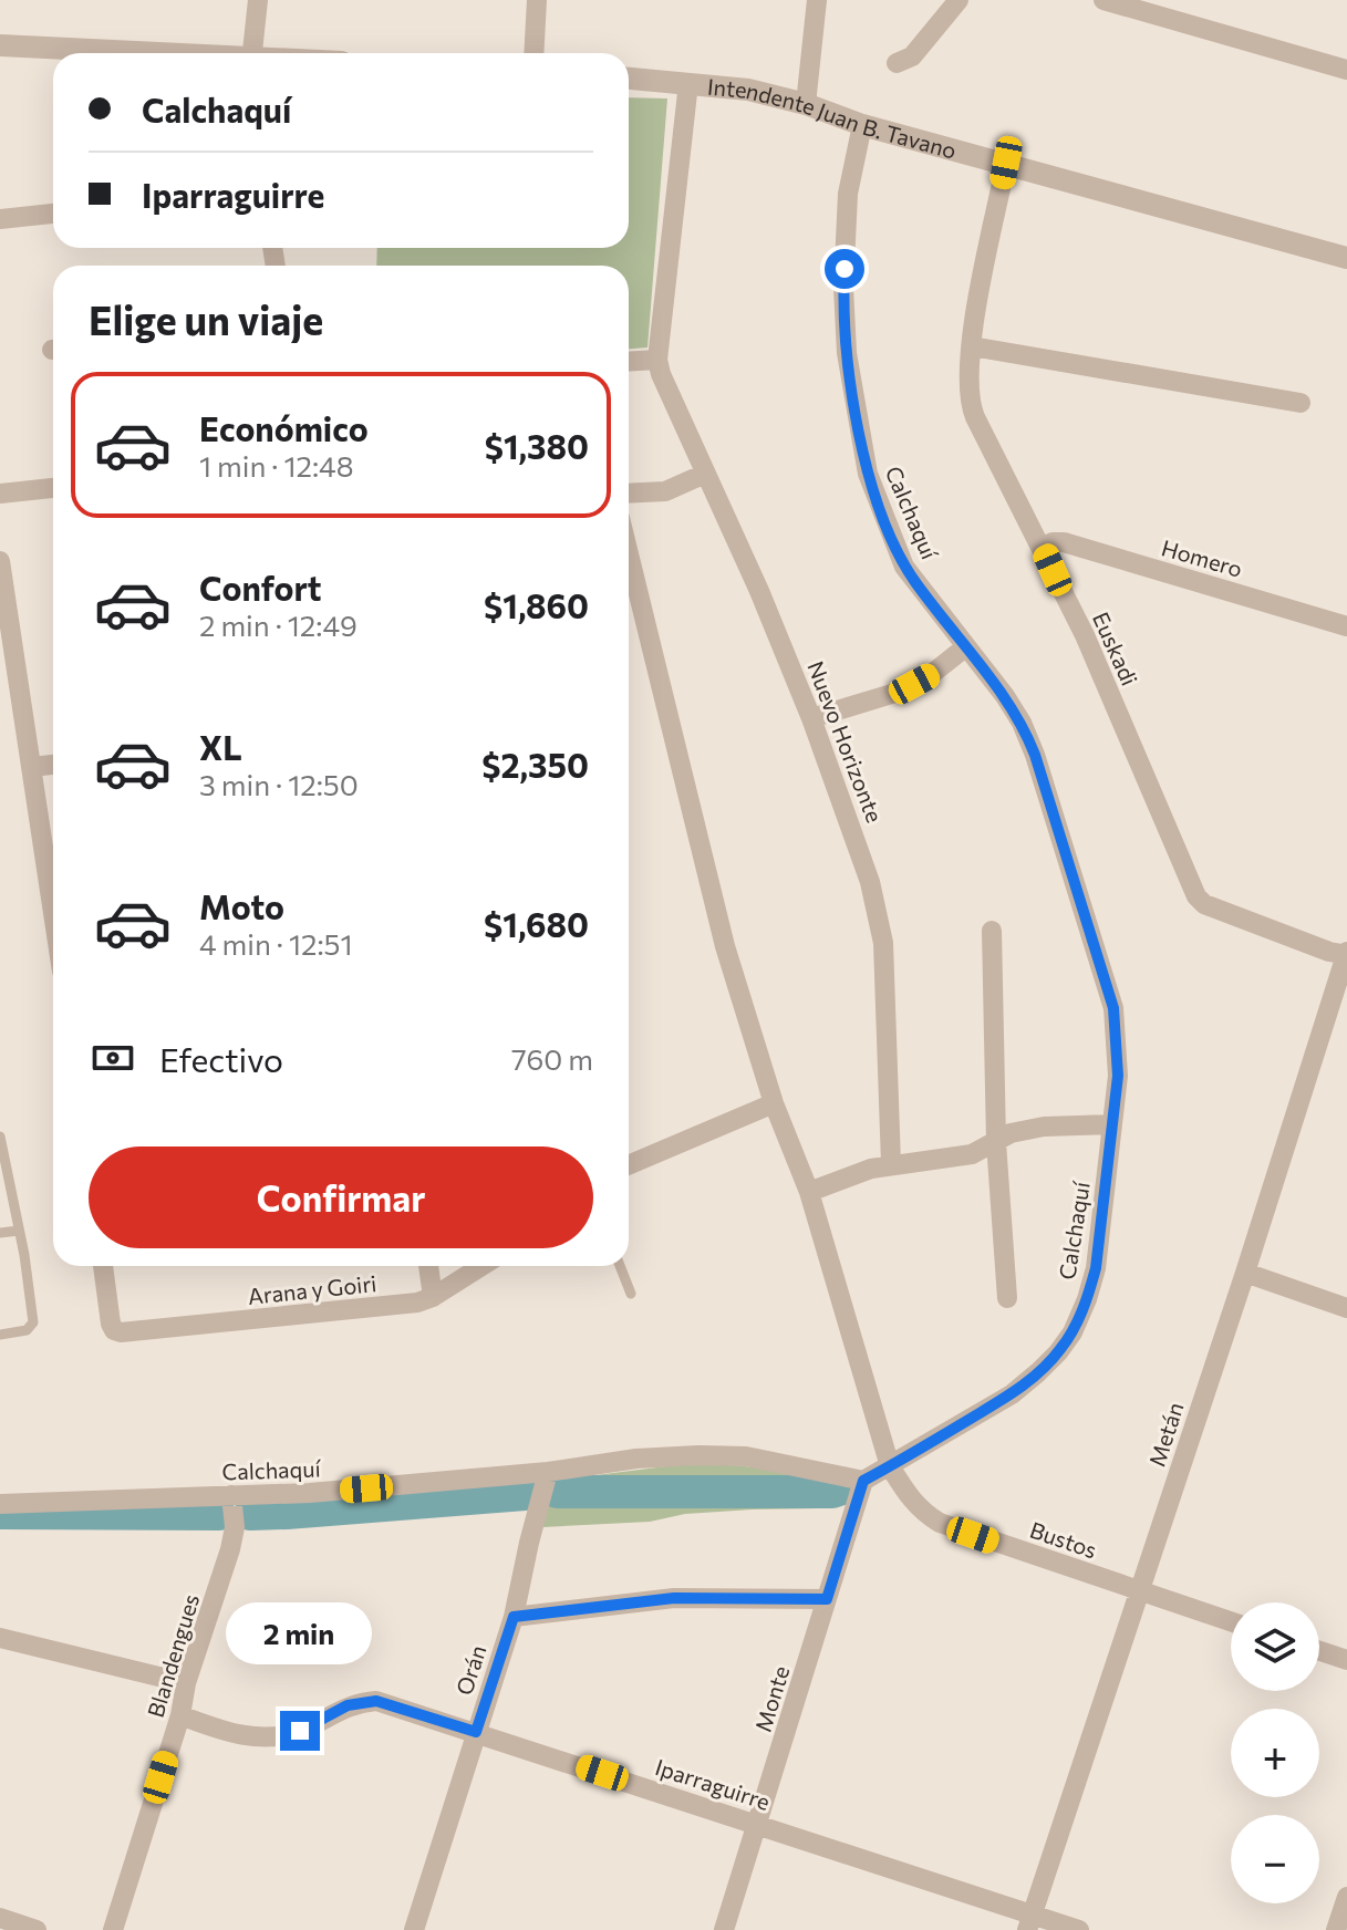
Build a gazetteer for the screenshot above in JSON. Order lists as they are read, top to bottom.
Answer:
{
  "streets": {
    "street": [
      "Intendente Juan B. Tavano",
      "Calchaquí",
      "Homero",
      "Euskadi",
      "Nuevo Horizonte",
      "Arana y Goiri",
      "Metán",
      "Bustos",
      "Blandengues",
      "Orán",
      "Monte",
      "Iparraguirre"
    ]
  },
  "crossings": [
    ["Intendente Juan B. Tavano", "Calchaquí"],
    ["Intendente Juan B. Tavano", "Euskadi"],
    ["Calchaquí", "Bustos"],
    ["Calchaquí", "Blandengues"],
    ["Calchaquí", "Orán"],
    ["Calchaquí", "Monte"],
    ["Homero", "Euskadi"],
    ["Euskadi", "Metán"],
    ["Metán", "Bustos"],
    ["Metán", "Iparraguirre"],
    ["Blandengues", "Iparraguirre"],
    ["Orán", "Iparraguirre"],
    ["Monte", "Iparraguirre"]
  ],
  "page": {
    "banner": ["Calchaquí", "Iparraguirre"],
    "heading": "Elige un viaje",
    "list": [
      {
        "name": "Económico",
        "note": "1 min · 12:48",
        "value": "$1,380"
      },
      {
        "name": "Confort",
        "note": "2 min · 12:49",
        "value": "$1,860"
      },
      {
        "name": "XL",
        "note": "3 min · 12:50",
        "value": "$2,350"
      },
      {
        "name": "Moto",
        "note": "4 min · 12:51",
        "value": "$1,680"
      }
    ],
    "pay": ["Efectivo", "760 m"],
    "buttons": "Confirmar",
    "map_buttons": ["+", "−"],
    "bubble": "2 min"
  }
}
